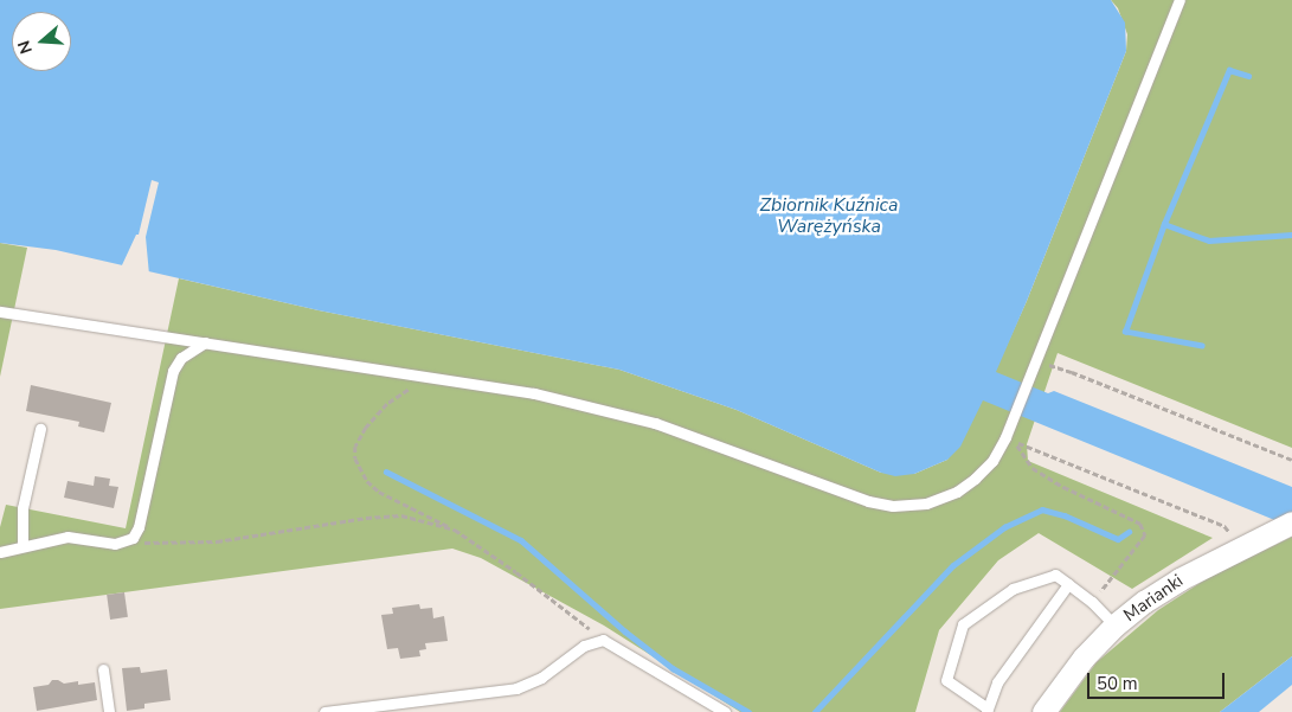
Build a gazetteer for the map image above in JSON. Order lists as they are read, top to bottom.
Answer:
{
  "streets": {
    "street": ["Marianki"]
  },
  "water": ["Zbiornik Kuźnica Warężyńska"],
  "scale_bar": "50 m",
  "north": "left"
}
